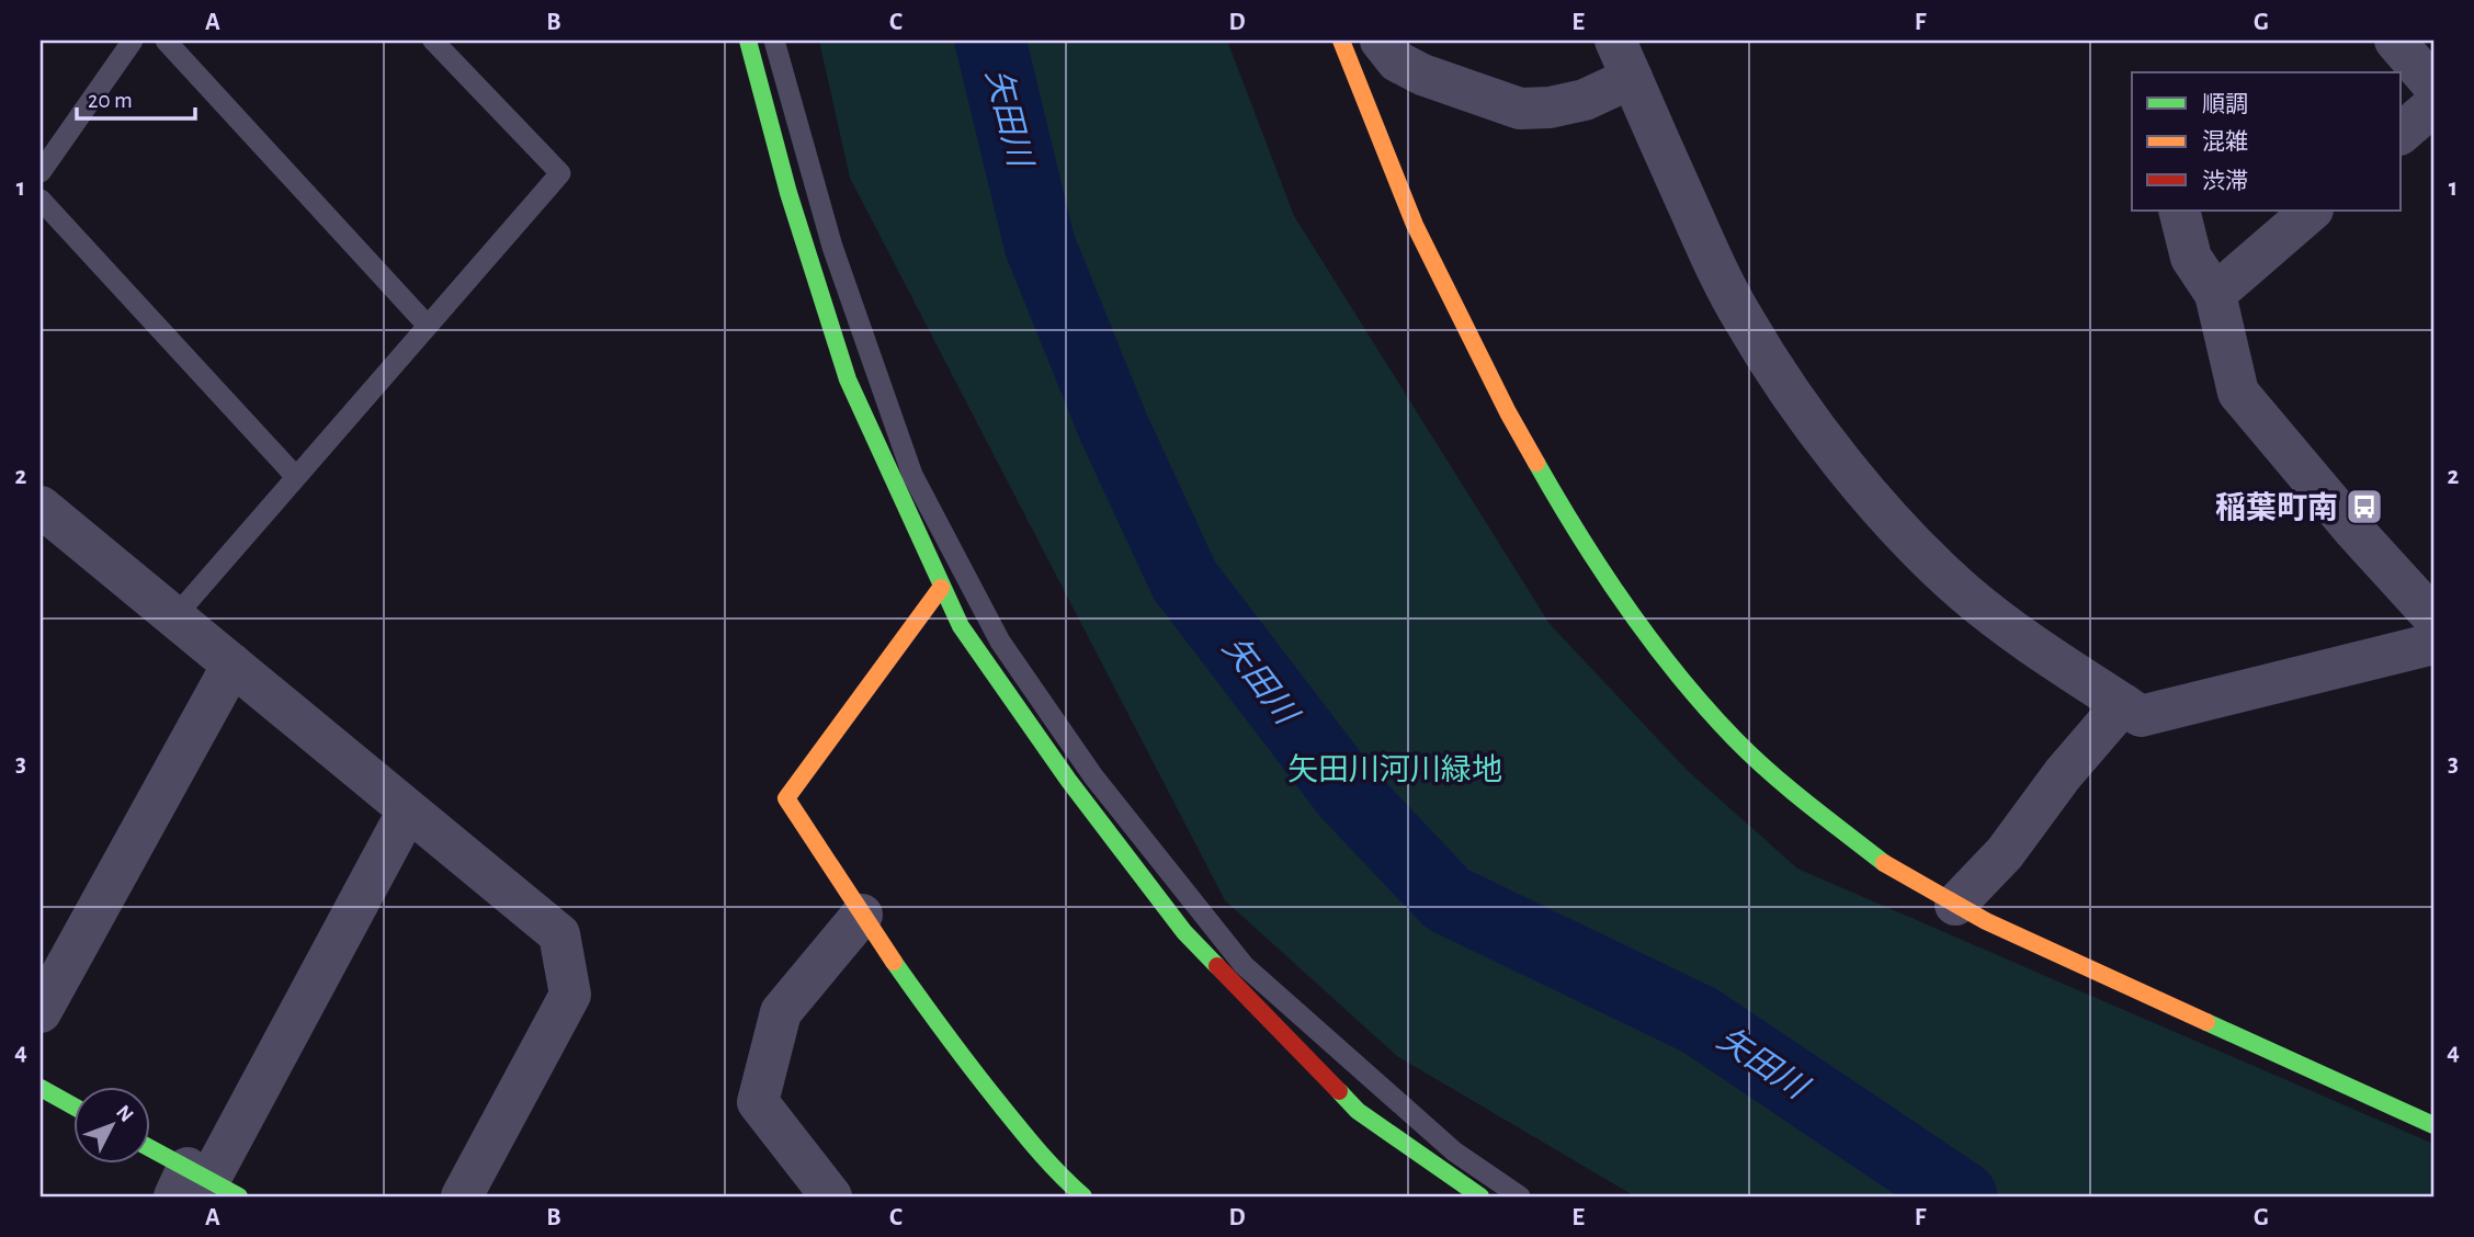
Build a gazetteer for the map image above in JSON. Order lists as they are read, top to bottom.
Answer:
{
  "water": ["矢田川"],
  "parks": ["矢田川河川緑地"],
  "places": {
    "bus stop": ["稲葉町南"]
  },
  "legend": ["順調", "混雑", "渋滞"],
  "scale_bar": "20 m",
  "north": "top right",
  "grid": {
    "columns": [
      "A",
      "B",
      "C",
      "D",
      "E",
      "F",
      "G"
    ],
    "rows": [
      "1",
      "2",
      "3",
      "4"
    ]
  }
}
